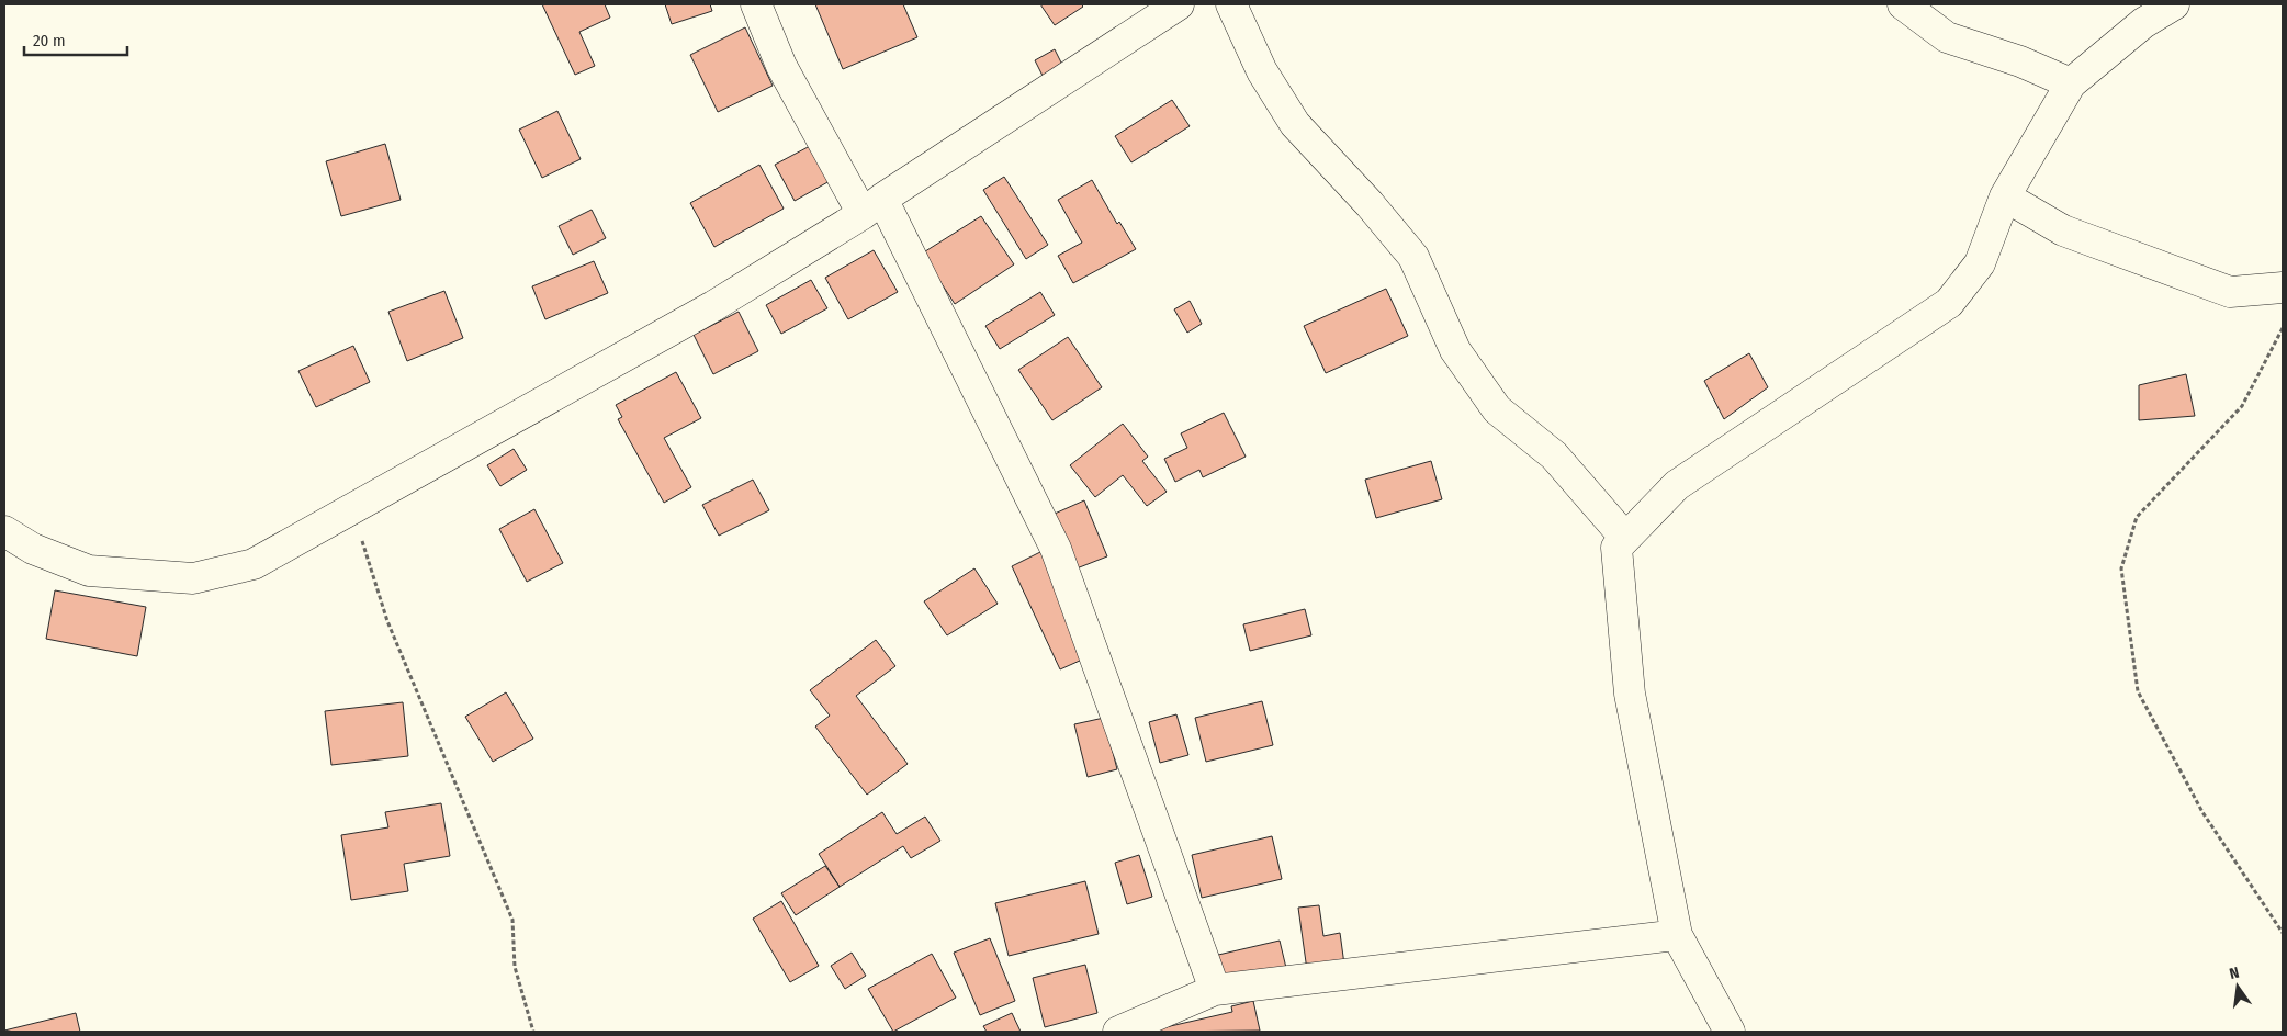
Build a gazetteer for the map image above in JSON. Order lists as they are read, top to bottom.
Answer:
{
  "scale_bar": "20 m",
  "north": "top"
}
